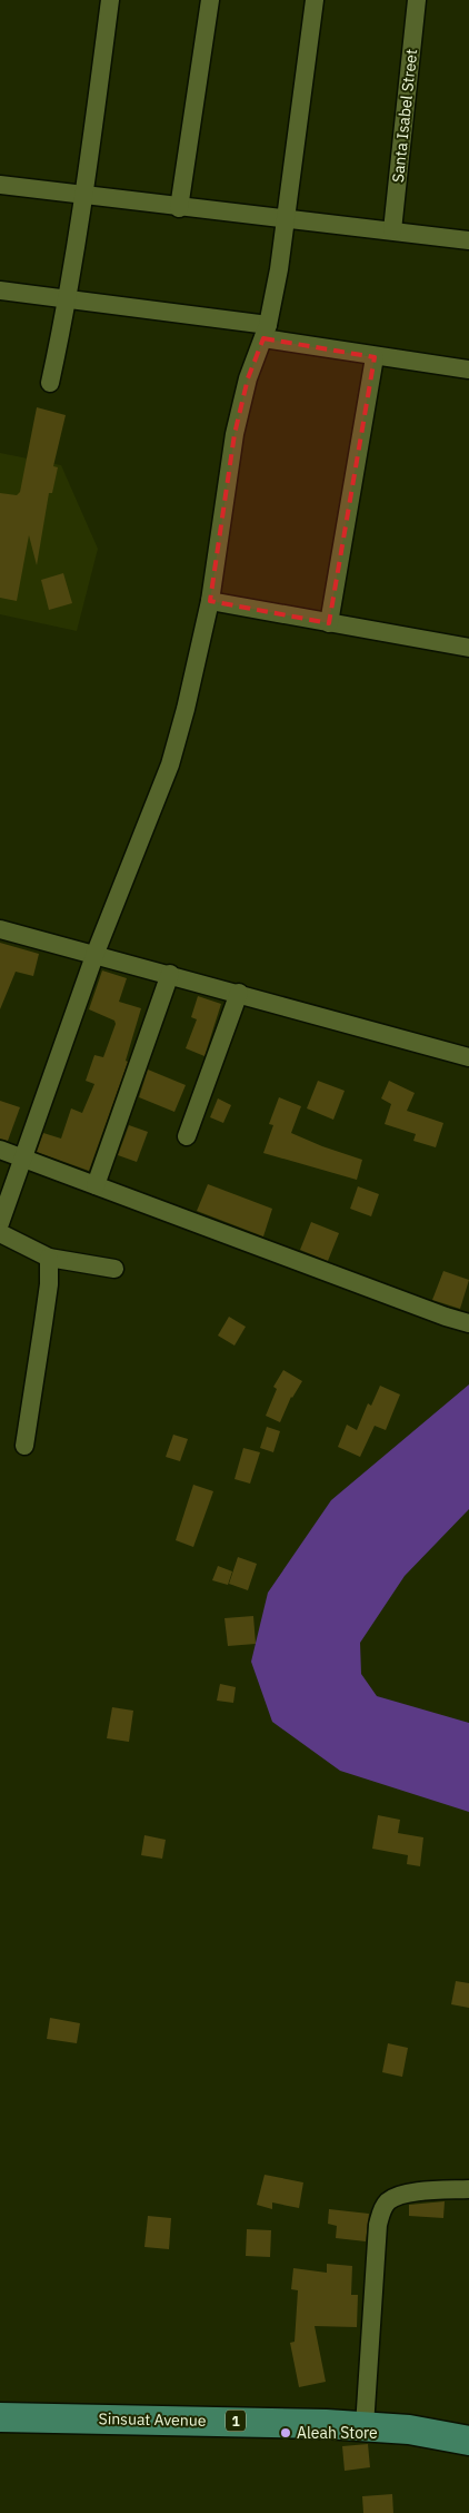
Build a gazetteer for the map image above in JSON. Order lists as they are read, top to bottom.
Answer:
{
  "streets": {
    "main road": ["Sinsuat Avenue", "1"],
    "street": ["Santa Isabel Street"]
  },
  "places": ["Aleah Store"]
}
